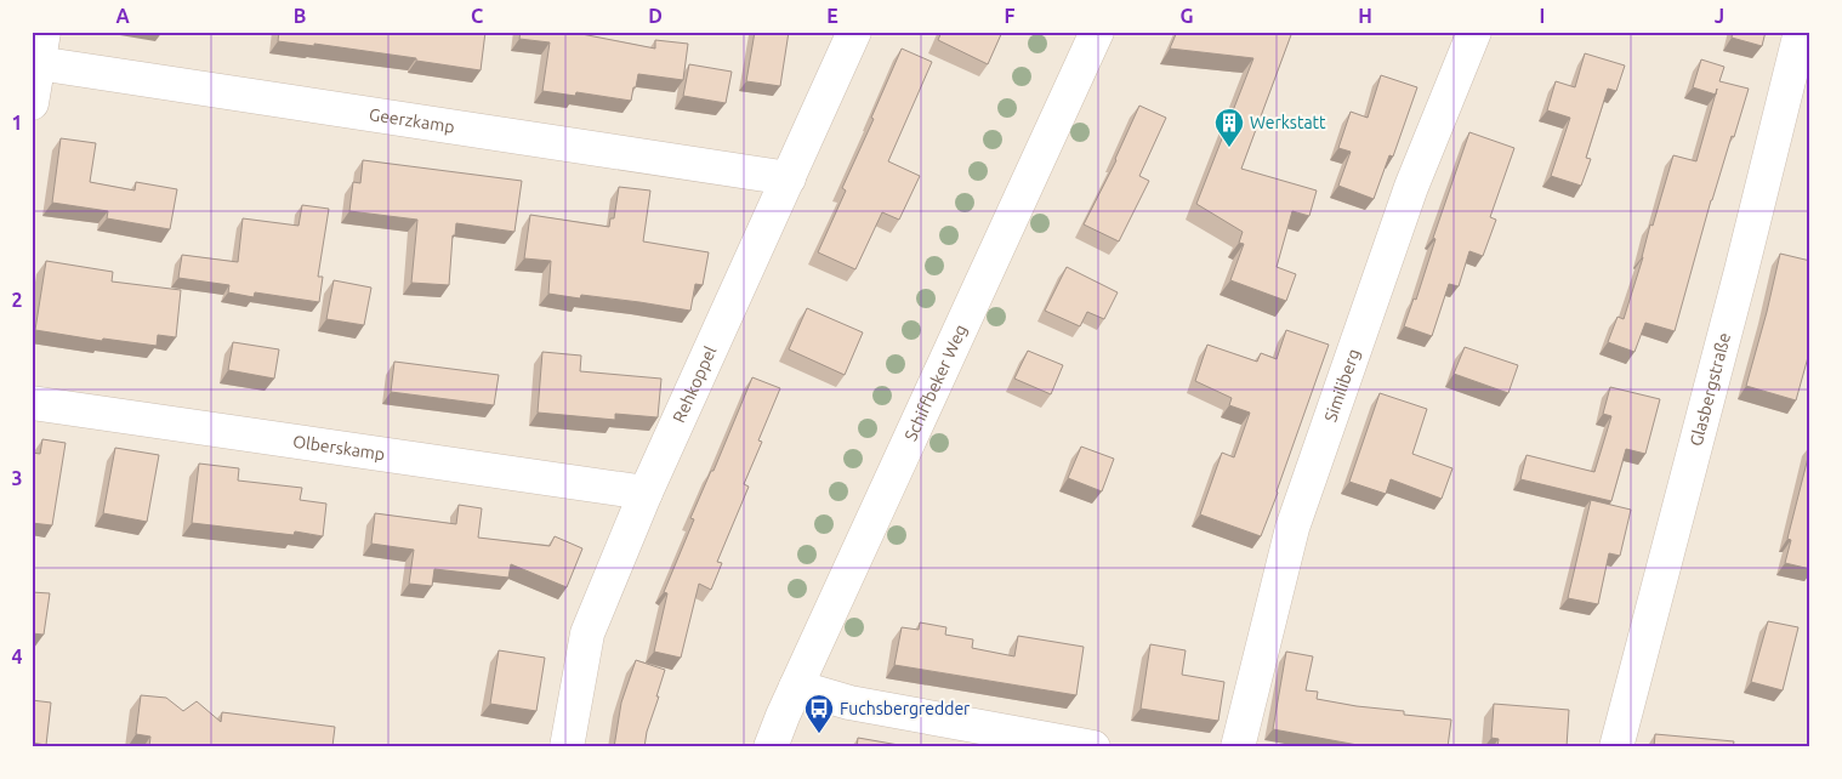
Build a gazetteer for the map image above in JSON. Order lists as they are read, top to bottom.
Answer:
{
  "streets": {
    "street": [
      "Geerzkamp",
      "Schiffbeker Weg",
      "Rehkoppel",
      "Similiberg",
      "Glasbergstraße",
      "Olberskamp"
    ]
  },
  "crossings": [
    ["Geerzkamp", "Rehkoppel"],
    ["Rehkoppel", "Olberskamp"]
  ],
  "places": {
    "building": ["Werkstatt"],
    "bus stop": ["Fuchsbergredder"]
  },
  "grid": {
    "columns": [
      "A",
      "B",
      "C",
      "D",
      "E",
      "F",
      "G",
      "H",
      "I",
      "J"
    ],
    "rows": [
      "1",
      "2",
      "3",
      "4"
    ]
  }
}
